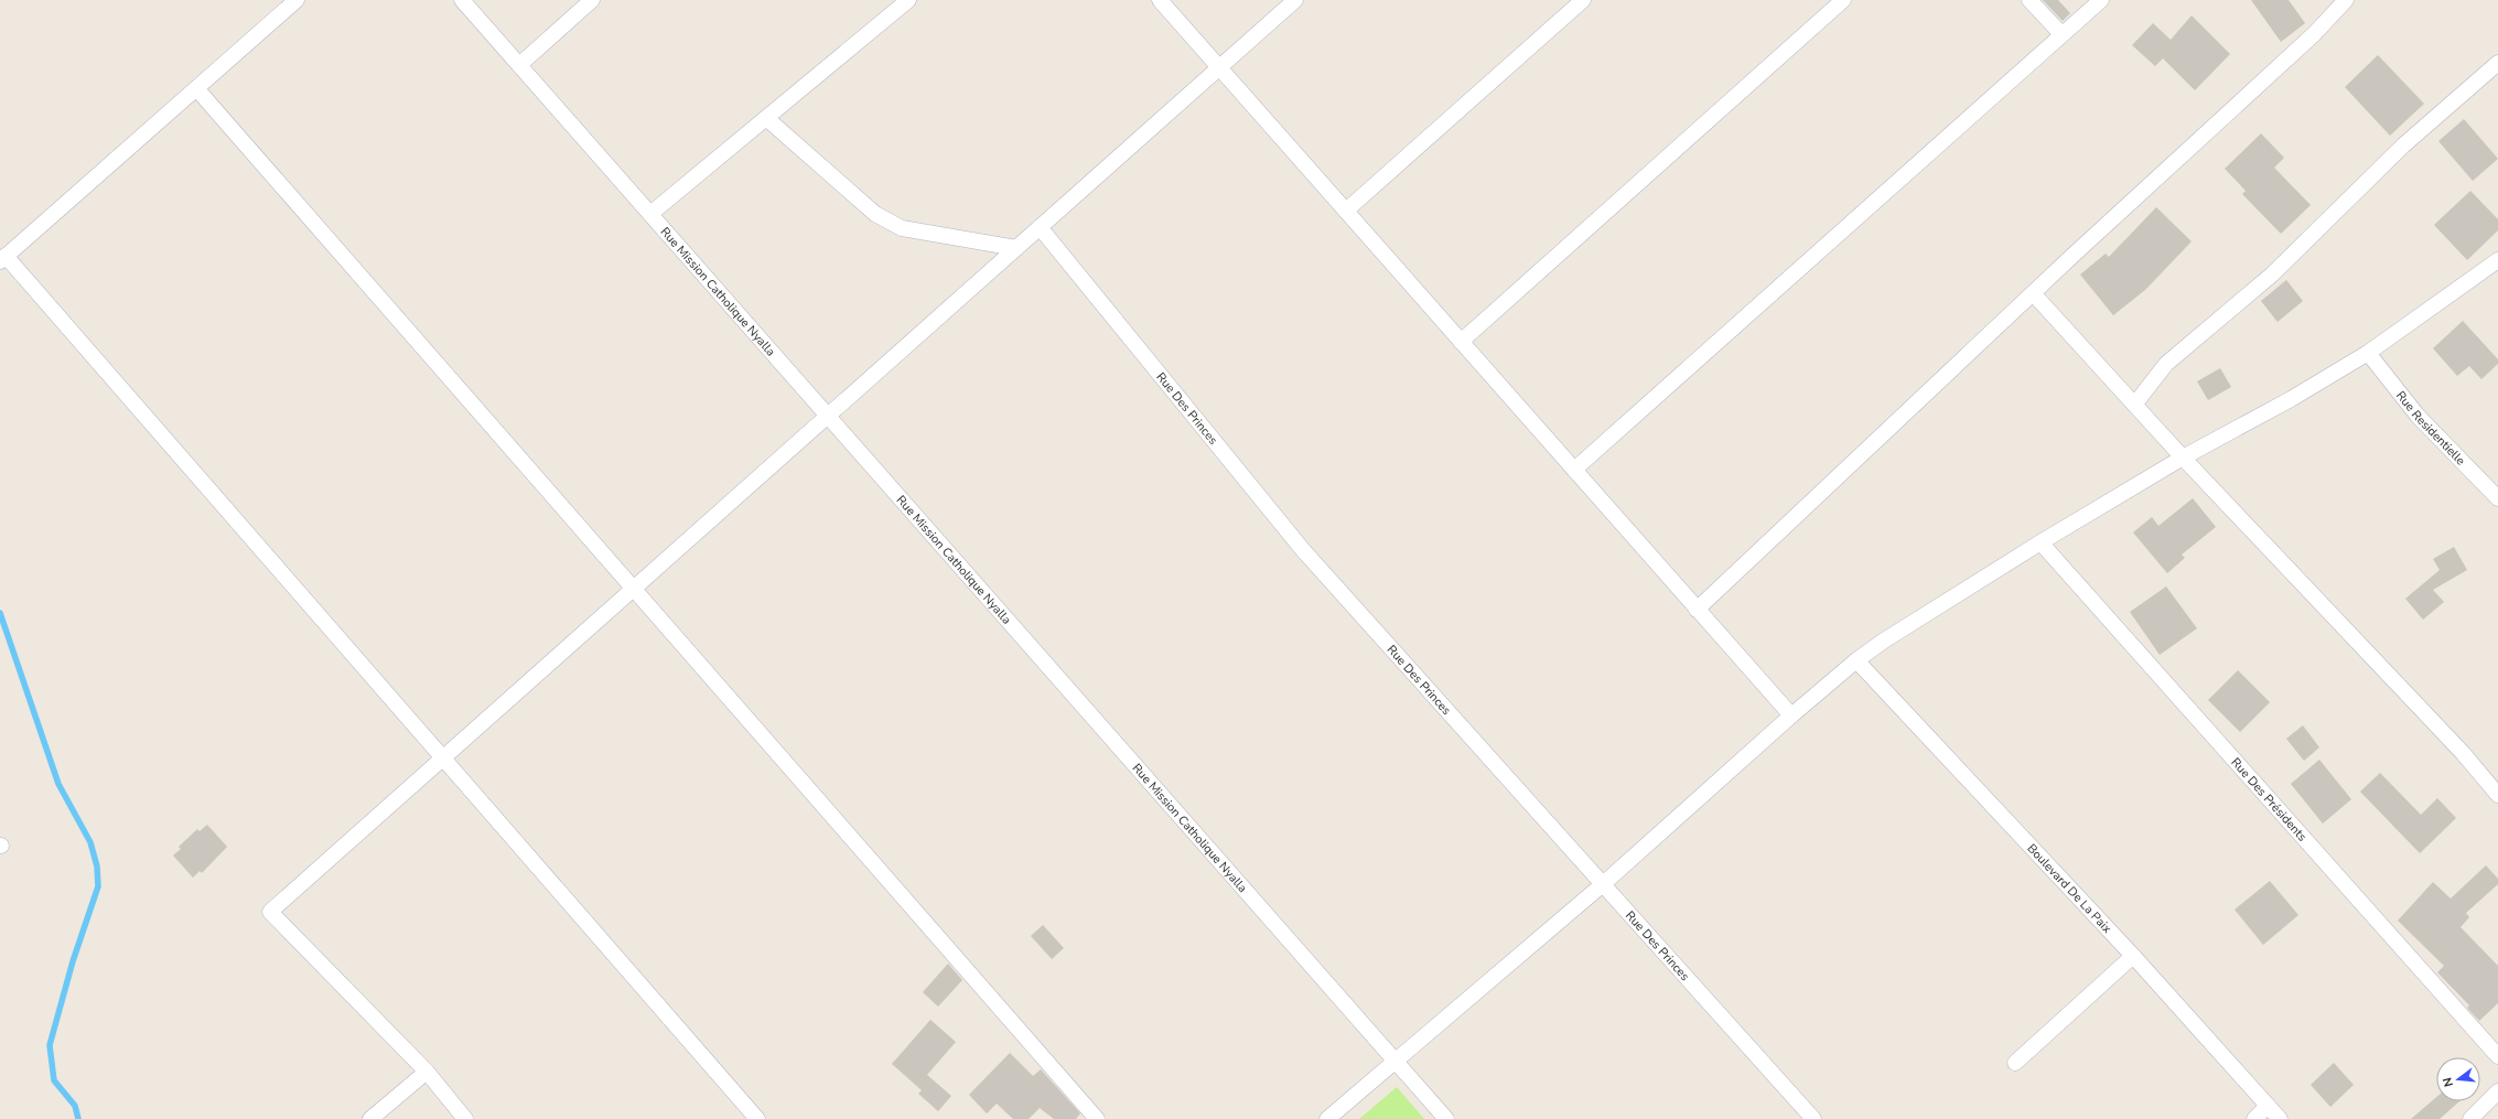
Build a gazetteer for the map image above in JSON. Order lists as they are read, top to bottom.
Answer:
{
  "streets": {
    "street": [
      "Rue Mission Catholique Nyalla",
      "Rue Des Princes",
      "Rue Residentielle",
      "Rue Des Présidents",
      "Boulevard De La Paix"
    ]
  },
  "north": "left"
}
